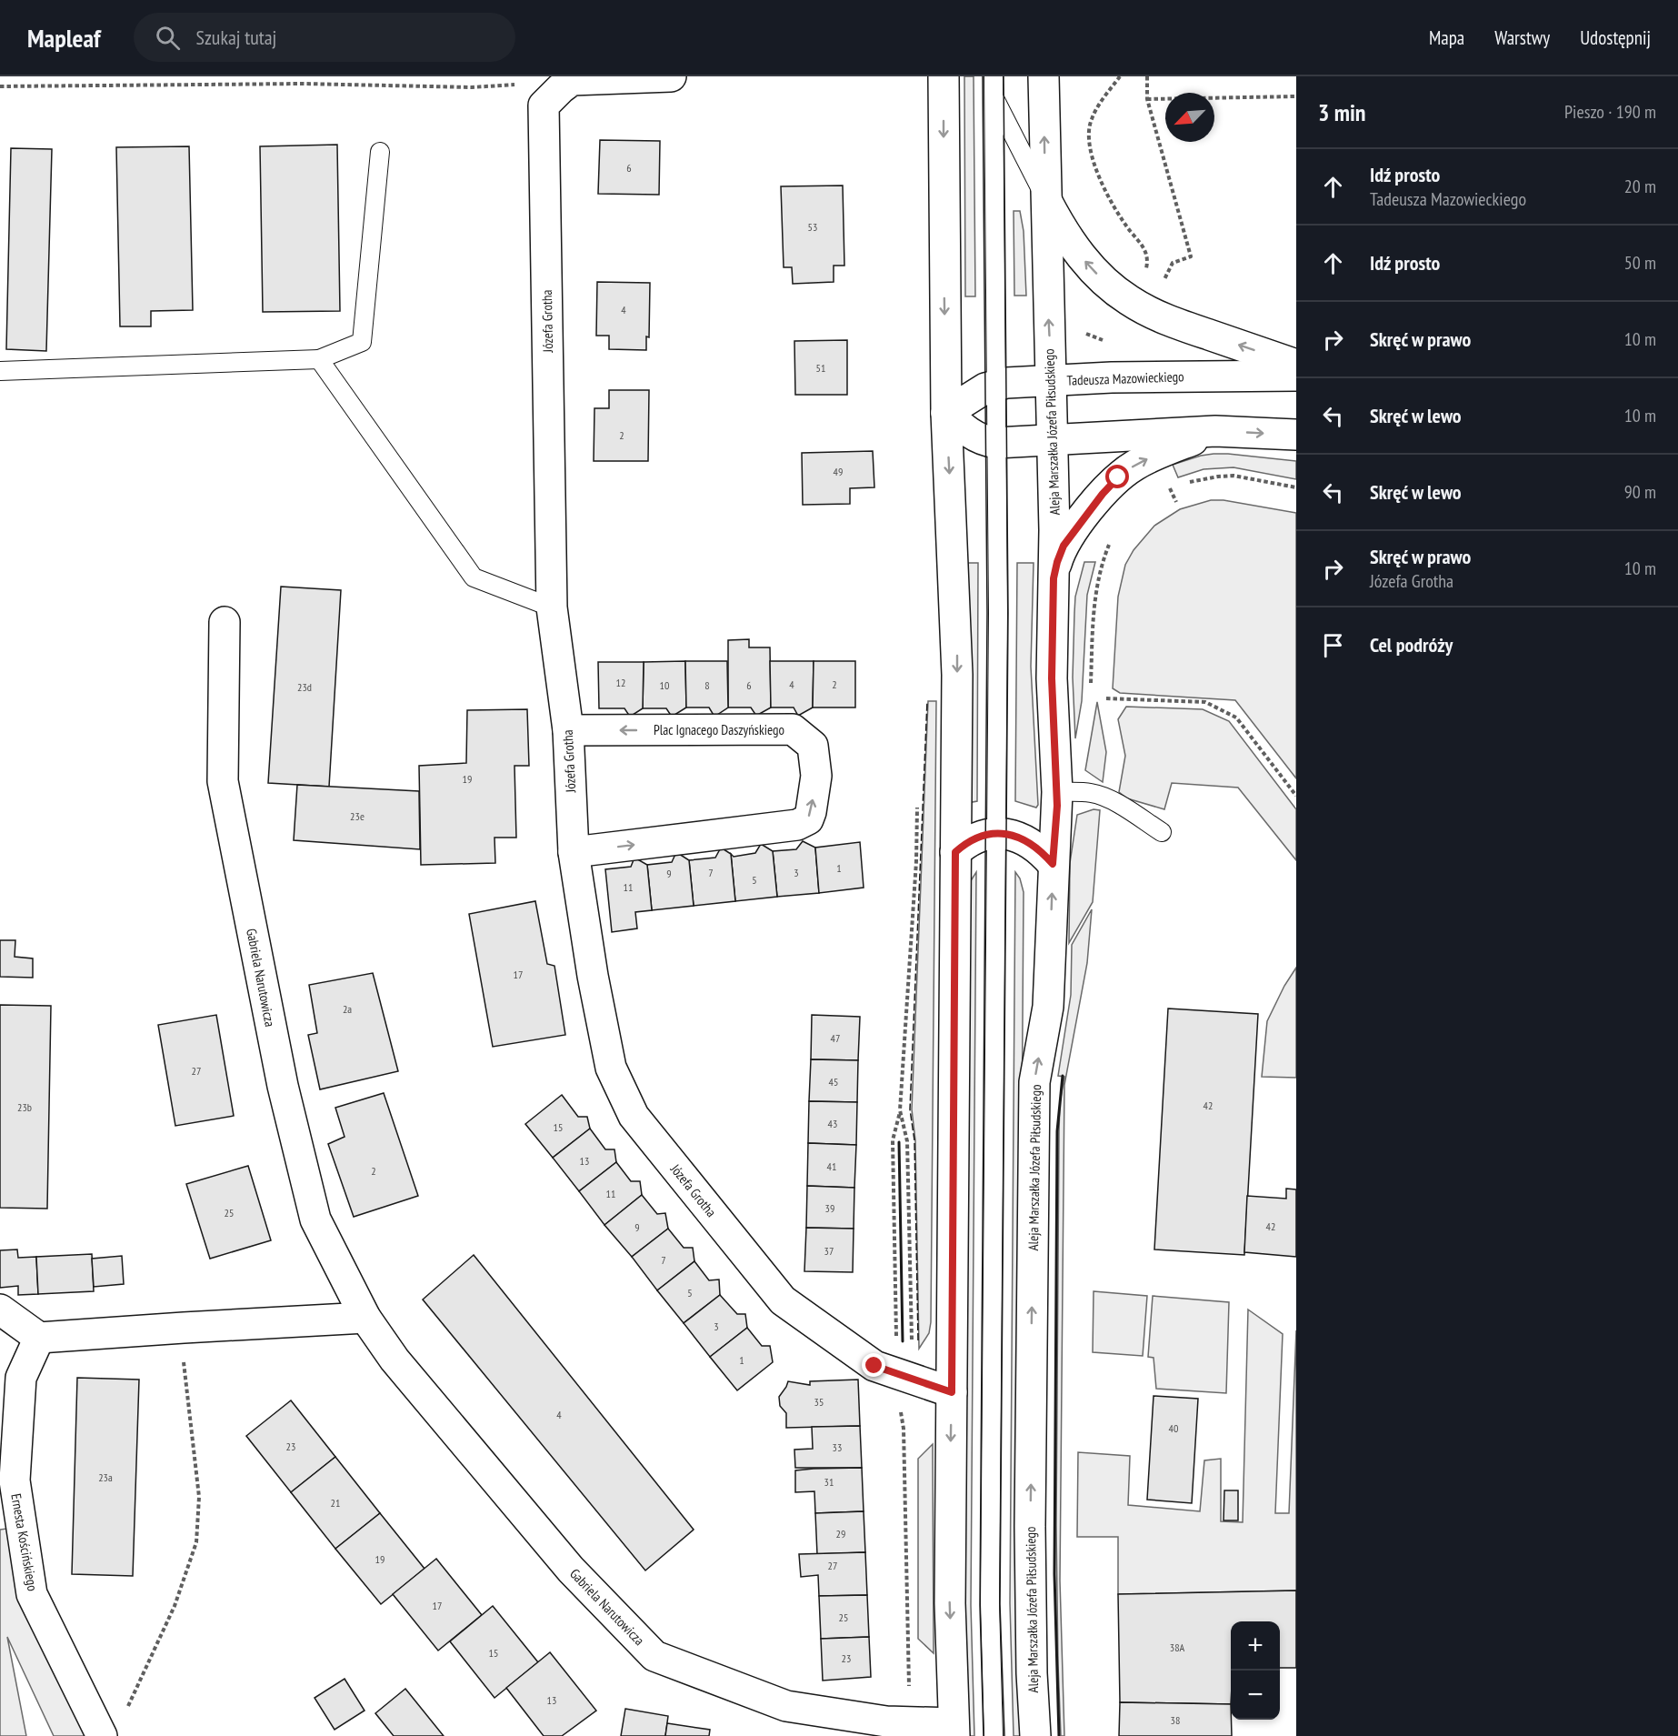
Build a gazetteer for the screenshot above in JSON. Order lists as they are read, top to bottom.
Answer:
{
  "streets": {
    "street": [
      "Józefa Grotha",
      "Tadeusza Mazowieckiego",
      "Aleja Marszałka Józefa Piłsudskiego",
      "Plac Ignacego Daszyńskiego",
      "Gabriela Narutowicza",
      "Ernesta Kościńskiego"
    ]
  },
  "crossings": [
    ["Józefa Grotha", "Plac Ignacego Daszyńskiego"],
    ["Tadeusza Mazowieckiego", "Aleja Marszałka Józefa Piłsudskiego"]
  ],
  "house_numbers": [
    "6",
    "53",
    "4",
    "51",
    "2",
    "49",
    "12",
    "4",
    "2",
    "10",
    "8",
    "6",
    "23d",
    "19",
    "23e",
    "1",
    "7",
    "3",
    "9",
    "5",
    "11",
    "17",
    "2a",
    "47",
    "27",
    "45",
    "42",
    "23b",
    "43",
    "15",
    "13",
    "41",
    "2",
    "11",
    "39",
    "25",
    "42",
    "9",
    "37",
    "7",
    "5",
    "3",
    "1",
    "35",
    "4",
    "40",
    "23",
    "33",
    "23a",
    "31",
    "21",
    "29",
    "19",
    "27",
    "17",
    "25",
    "38A",
    "15",
    "23",
    "13",
    "38"
  ],
  "north": "bottom left",
  "page": {
    "header": "Mapleaf",
    "search": "Szukaj tutaj",
    "nav": ["Mapa", "Warstwy", "Udostępnij"],
    "heading": ["3 min", "Pieszo · 190 m"],
    "list": [
      ["Idź prosto", "Tadeusza Mazowieckiego", "20 m"],
      ["Idź prosto", "50 m"],
      ["Skręć w prawo", "10 m"],
      ["Skręć w lewo", "10 m"],
      ["Skręć w lewo", "90 m"],
      ["Skręć w prawo", "Józefa Grotha", "10 m"],
      "Cel podróży"
    ],
    "map_buttons": ["+", "−"]
  }
}
